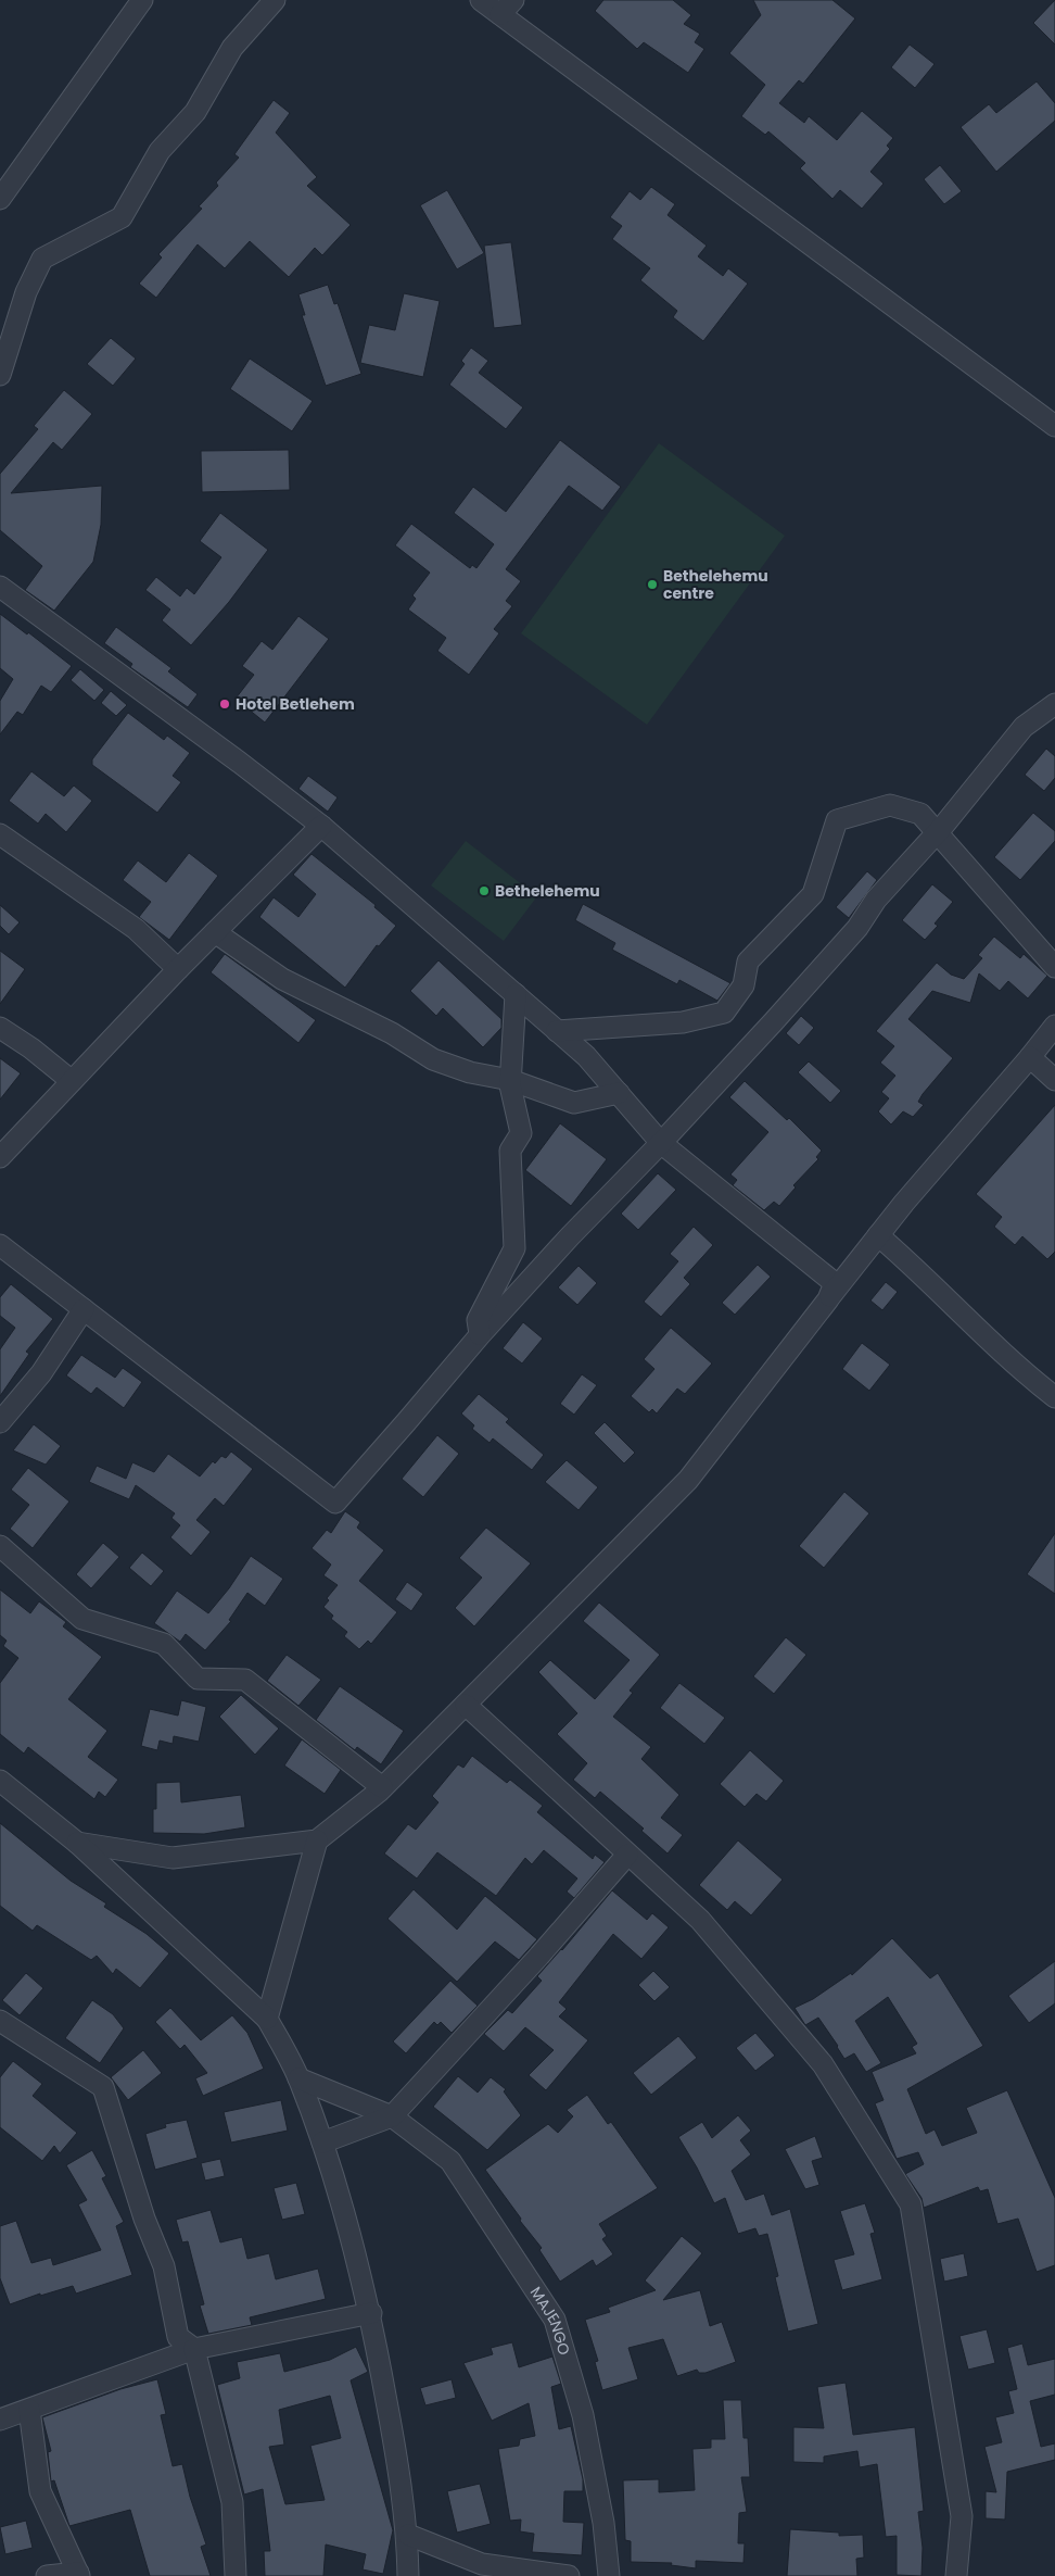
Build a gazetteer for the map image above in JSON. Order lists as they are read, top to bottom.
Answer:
{
  "streets": {
    "street": ["MAJENGO"]
  },
  "places": ["Bethelehemu centre", "Hotel Betlehem", "Bethelehemu"]
}
